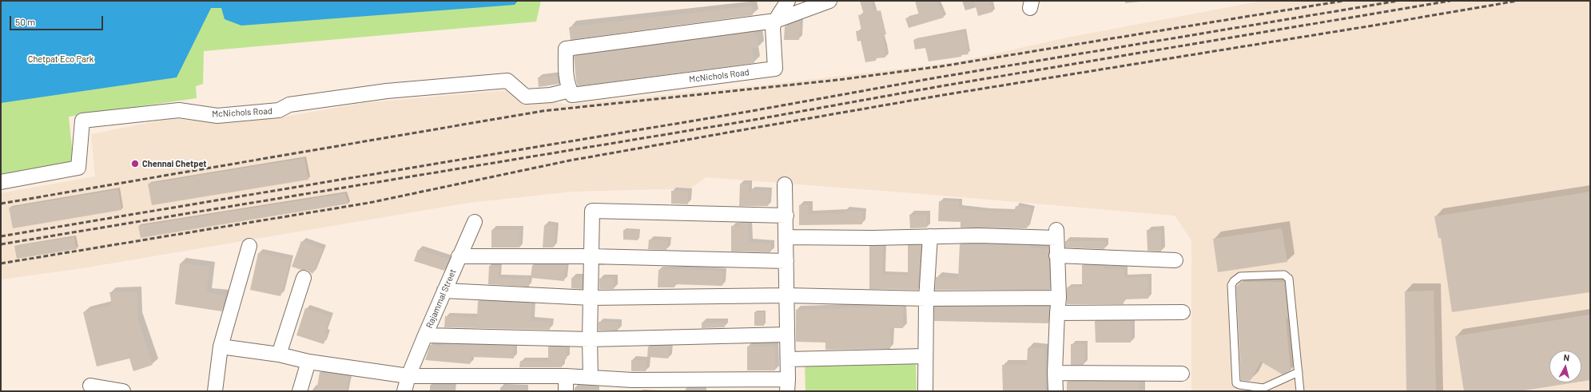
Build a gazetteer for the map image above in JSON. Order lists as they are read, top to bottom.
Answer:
{
  "streets": {
    "street": ["McNichols Road", "Rajammal Street"]
  },
  "parks": ["Chetpat Eco Park"],
  "places": ["Chennai Chetpet"],
  "scale_bar": "50 m",
  "north": "top"
}
